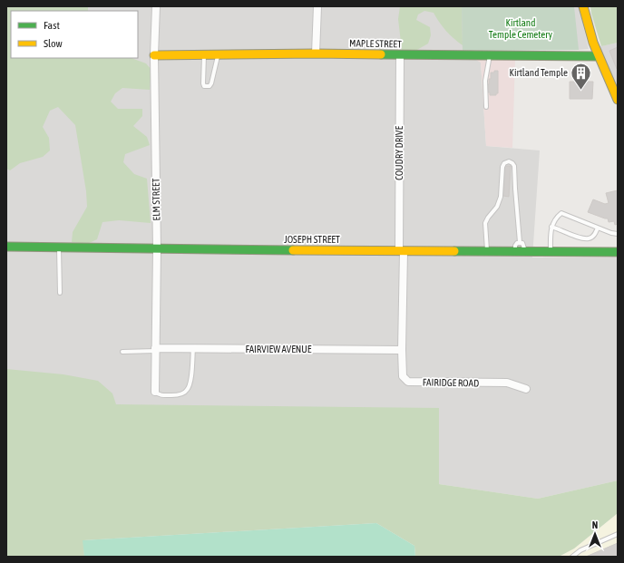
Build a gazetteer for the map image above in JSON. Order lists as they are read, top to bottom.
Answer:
{
  "streets": {
    "street": [
      "MAPLE STREET",
      "COUDRY DRIVE",
      "ELM STREET",
      "JOSEPH STREET",
      "FAIRVIEW AVENUE",
      "FAIRIDGE ROAD"
    ]
  },
  "crossings": [
    ["MAPLE STREET", "COUDRY DRIVE"],
    ["MAPLE STREET", "ELM STREET"],
    ["COUDRY DRIVE", "JOSEPH STREET"],
    ["COUDRY DRIVE", "FAIRVIEW AVENUE"],
    ["COUDRY DRIVE", "FAIRIDGE ROAD"],
    ["ELM STREET", "JOSEPH STREET"],
    ["ELM STREET", "FAIRVIEW AVENUE"],
    ["FAIRVIEW AVENUE", "FAIRIDGE ROAD"]
  ],
  "parks": ["Kirtland Temple Cemetery"],
  "places": {
    "building": ["Kirtland Temple"]
  },
  "legend": ["Fast", "Slow"],
  "north": "top"
}
